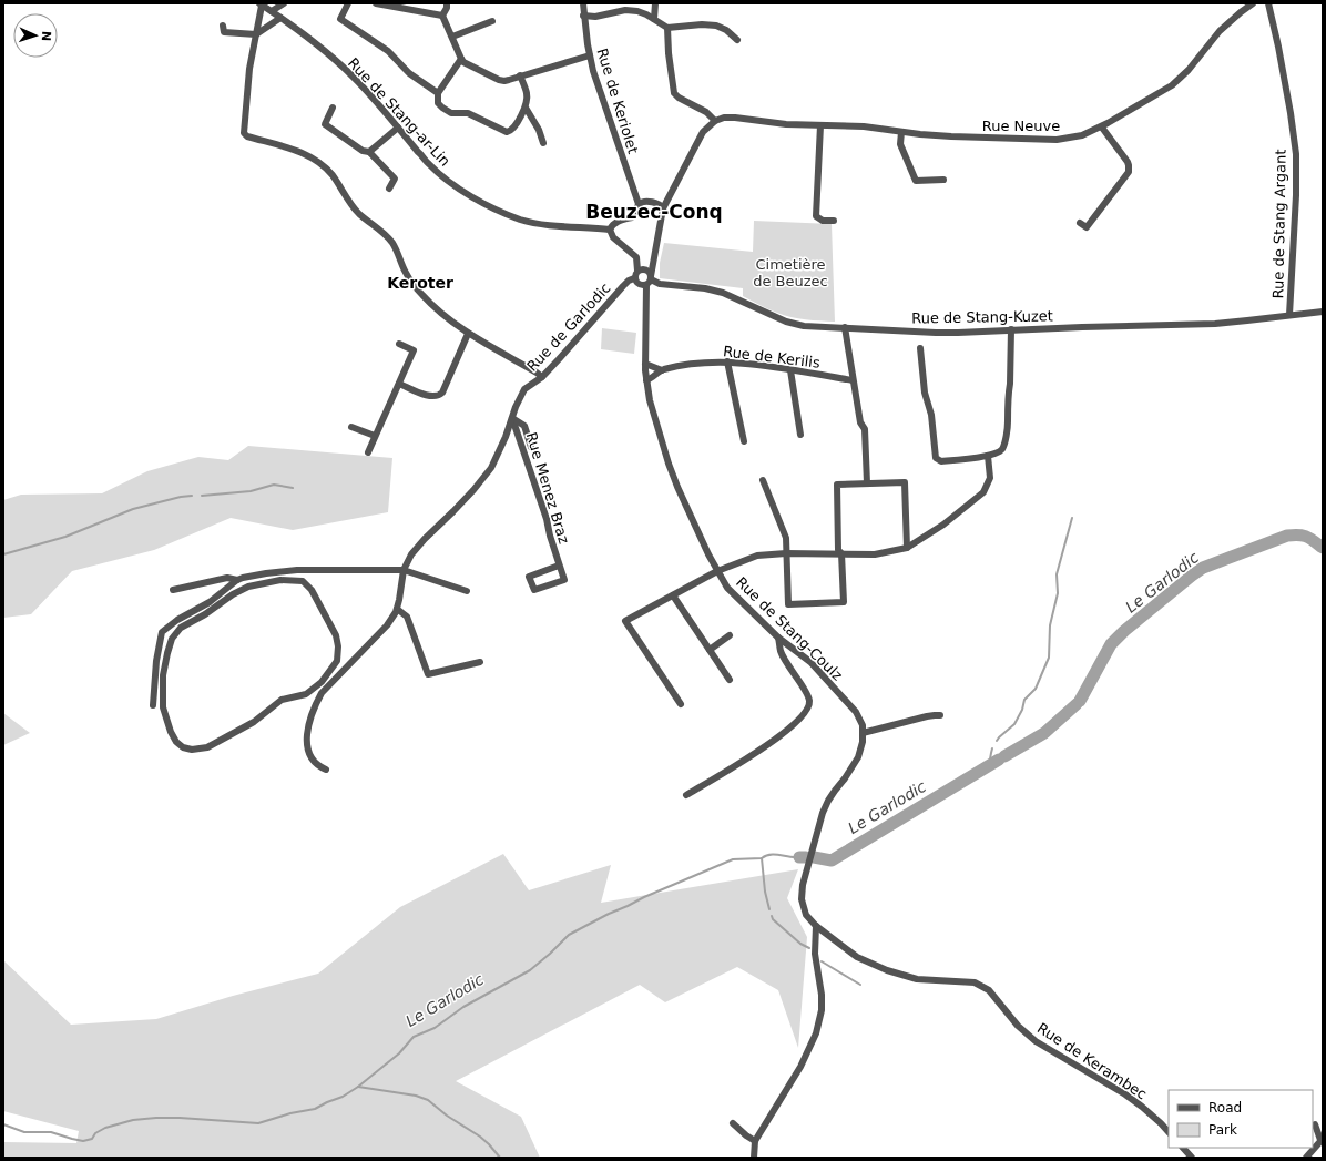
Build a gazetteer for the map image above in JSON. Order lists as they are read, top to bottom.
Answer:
{
  "streets": {
    "street": [
      "Rue de Keriolet",
      "Rue de Stang-ar-Lin",
      "Rue Neuve",
      "Rue de Stang Argant",
      "Rue de Stang-Kuzet",
      "Rue de Garlodic",
      "Rue de Kerilis",
      "Rue Menez Braz",
      "Rue de Stang-Coulz",
      "Rue de Kerambec"
    ]
  },
  "crossings": [
    ["Rue de Stang Argant", "Rue de Stang-Kuzet"],
    ["Rue de Stang-Kuzet", "Rue de Garlodic"],
    ["Rue de Stang-Kuzet", "Rue de Stang-Coulz"],
    ["Rue de Garlodic", "Rue Menez Braz"],
    ["Rue de Garlodic", "Rue de Stang-Coulz"],
    ["Rue de Kerilis", "Rue de Stang-Coulz"],
    ["Rue de Stang-Coulz", "Rue de Kerambec"]
  ],
  "districts": ["Beuzec-Conq", "Keroter"],
  "water": ["Le Garlodic"],
  "parks": ["Cimetière de Beuzec"],
  "legend": ["Road", "Park"],
  "north": "right"
}
